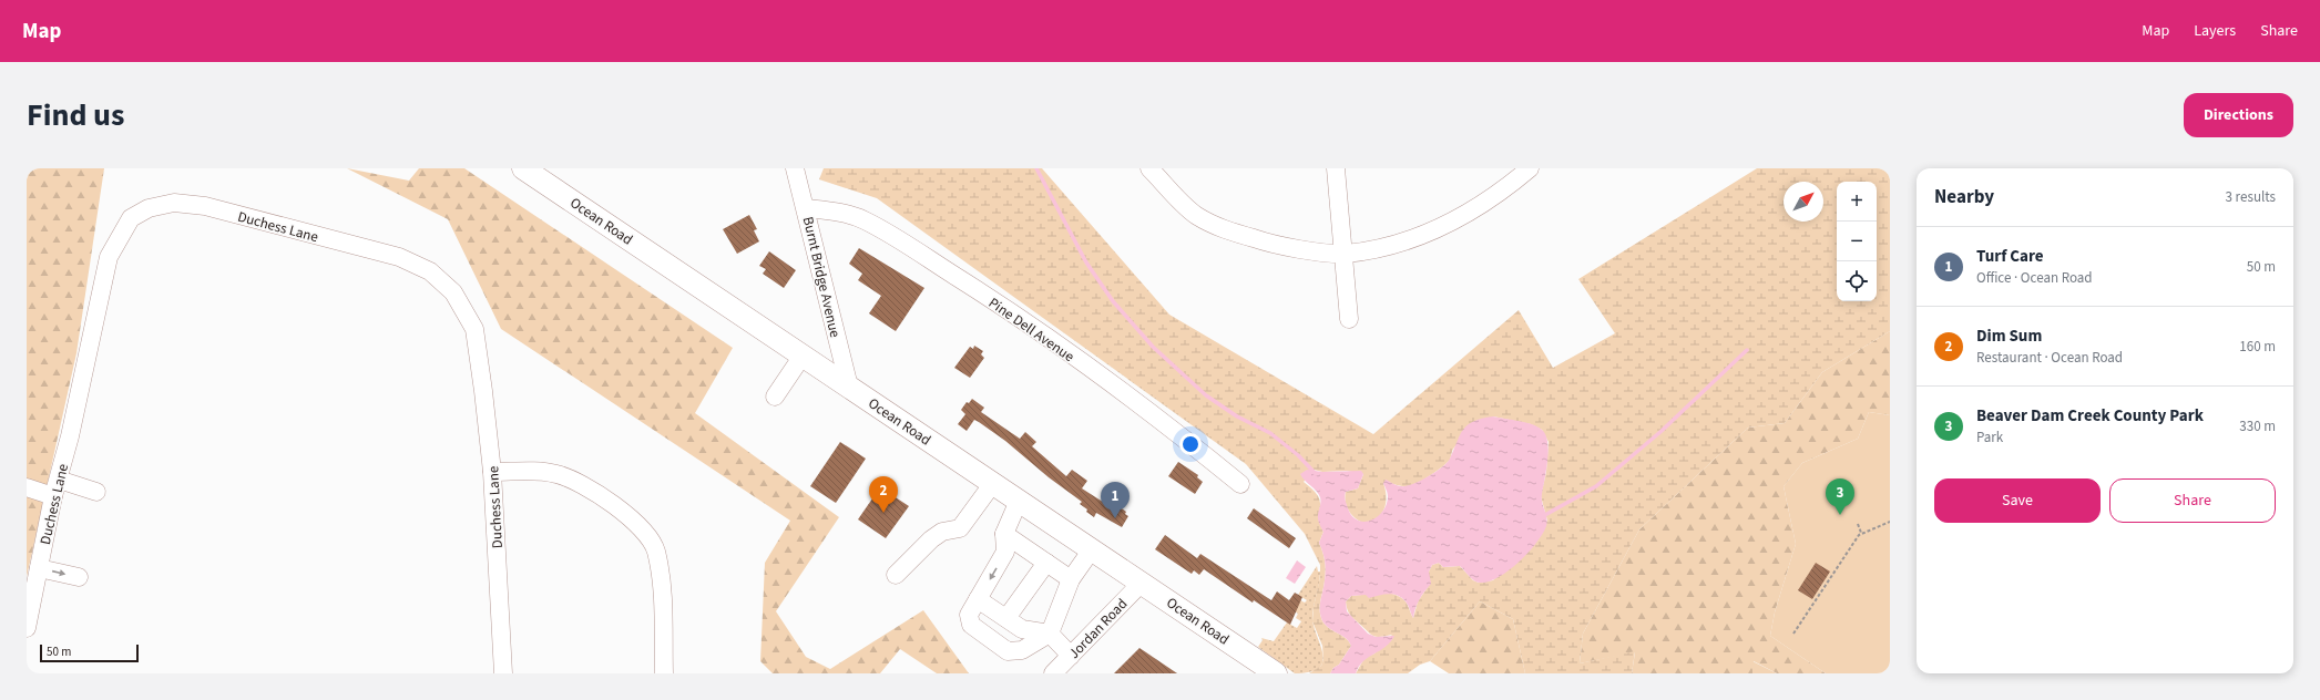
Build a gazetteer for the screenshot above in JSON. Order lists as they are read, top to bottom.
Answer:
{
  "streets": {
    "main road": ["Ocean Road"],
    "street": [
      "Duchess Lane",
      "Burnt Bridge Avenue",
      "Pine Dell Avenue",
      "Jordan Road"
    ]
  },
  "crossings": [
    ["Ocean Road", "Burnt Bridge Avenue"],
    ["Ocean Road", "Jordan Road"],
    ["Burnt Bridge Avenue", "Pine Dell Avenue"]
  ],
  "scale_bar": "50 m",
  "north": "top right",
  "page": {
    "header": "Map",
    "nav": ["Map", "Layers", "Share"],
    "title": "Find us",
    "buttons": [
      "Directions",
      ["Save", "Share"]
    ],
    "heading": ["Nearby", "3 results"],
    "map_buttons": ["+", "−"],
    "list": [
      {
        "mark": "1",
        "name": "Turf Care",
        "note": "Office · Ocean Road",
        "value": "50 m"
      },
      {
        "mark": "2",
        "name": "Dim Sum",
        "note": "Restaurant · Ocean Road",
        "value": "160 m"
      },
      {
        "mark": "3",
        "name": "Beaver Dam Creek County Park",
        "note": "Park",
        "value": "330 m"
      }
    ],
    "pins": ["2", "3", "1"],
    "scale": "50 m"
  }
}
